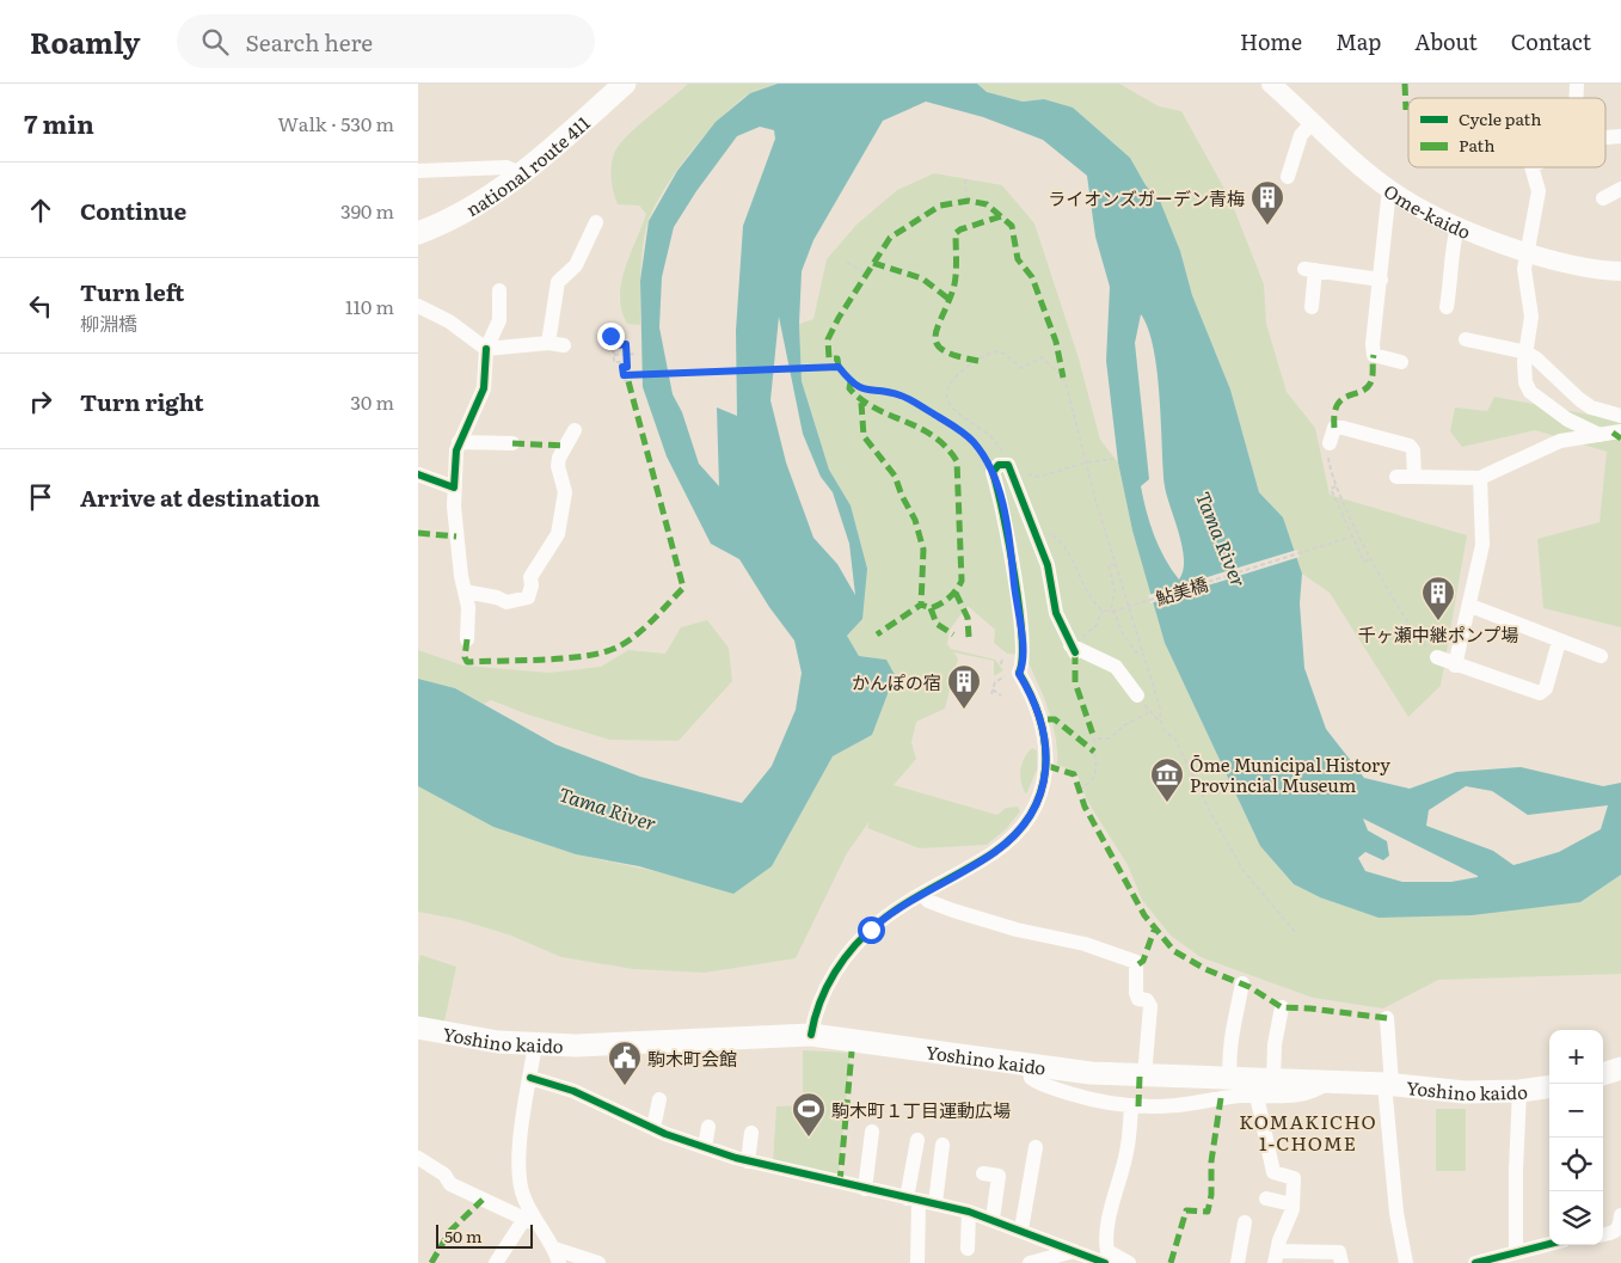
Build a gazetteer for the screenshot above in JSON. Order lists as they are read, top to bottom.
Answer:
{
  "streets": {
    "highway": ["national route 411", "Yoshino kaido"],
    "main road": ["Ome-kaido"],
    "path": ["鮎美橋"]
  },
  "districts": ["KOMAKICHO 1-CHOME"],
  "water": ["Tama River"],
  "places": {
    "building": ["ライオンズガーデン青梅", "千ヶ瀬中継ポンプ場", "かんぽの宿"],
    "museum": ["Ōme Municipal History Provincial Museum"],
    "public building": ["駒木町会館"],
    "sports": ["駒木町１丁目運動広場"]
  },
  "legend": ["Cycle path", "Path"],
  "scale_bar": "50 m",
  "page": {
    "header": "Roamly",
    "search": "Search here",
    "nav": [
      "Home",
      "Map",
      "About",
      "Contact"
    ],
    "heading": ["7 min", "Walk · 530 m"],
    "list": [
      ["Continue", "390 m"],
      ["Turn left", "柳淵橋", "110 m"],
      ["Turn right", "30 m"],
      "Arrive at destination"
    ],
    "map_buttons": ["+", "−"],
    "scale": "50 m"
  }
}
